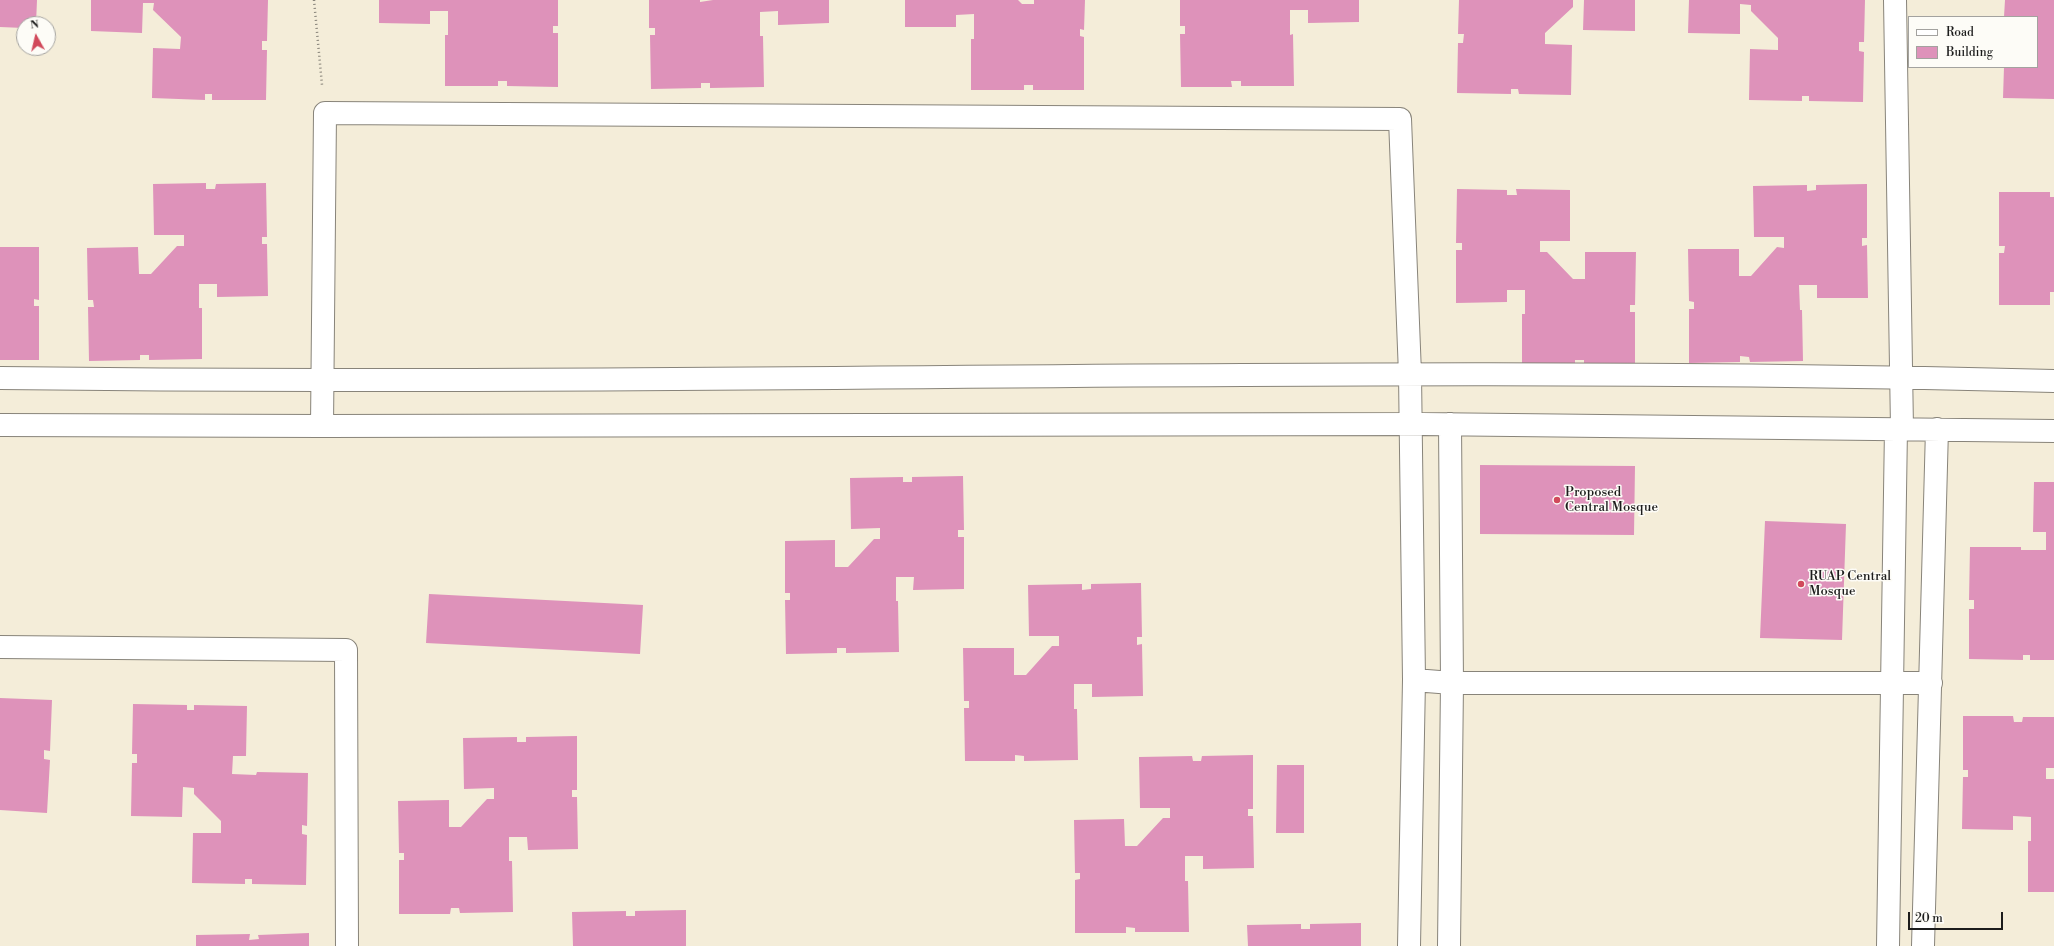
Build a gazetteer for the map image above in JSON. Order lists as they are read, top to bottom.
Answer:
{
  "places": ["Proposed Central Mosque", "RUAP Central Mosque"],
  "legend": ["Road", "Building"],
  "scale_bar": "20 m",
  "north": "top"
}
